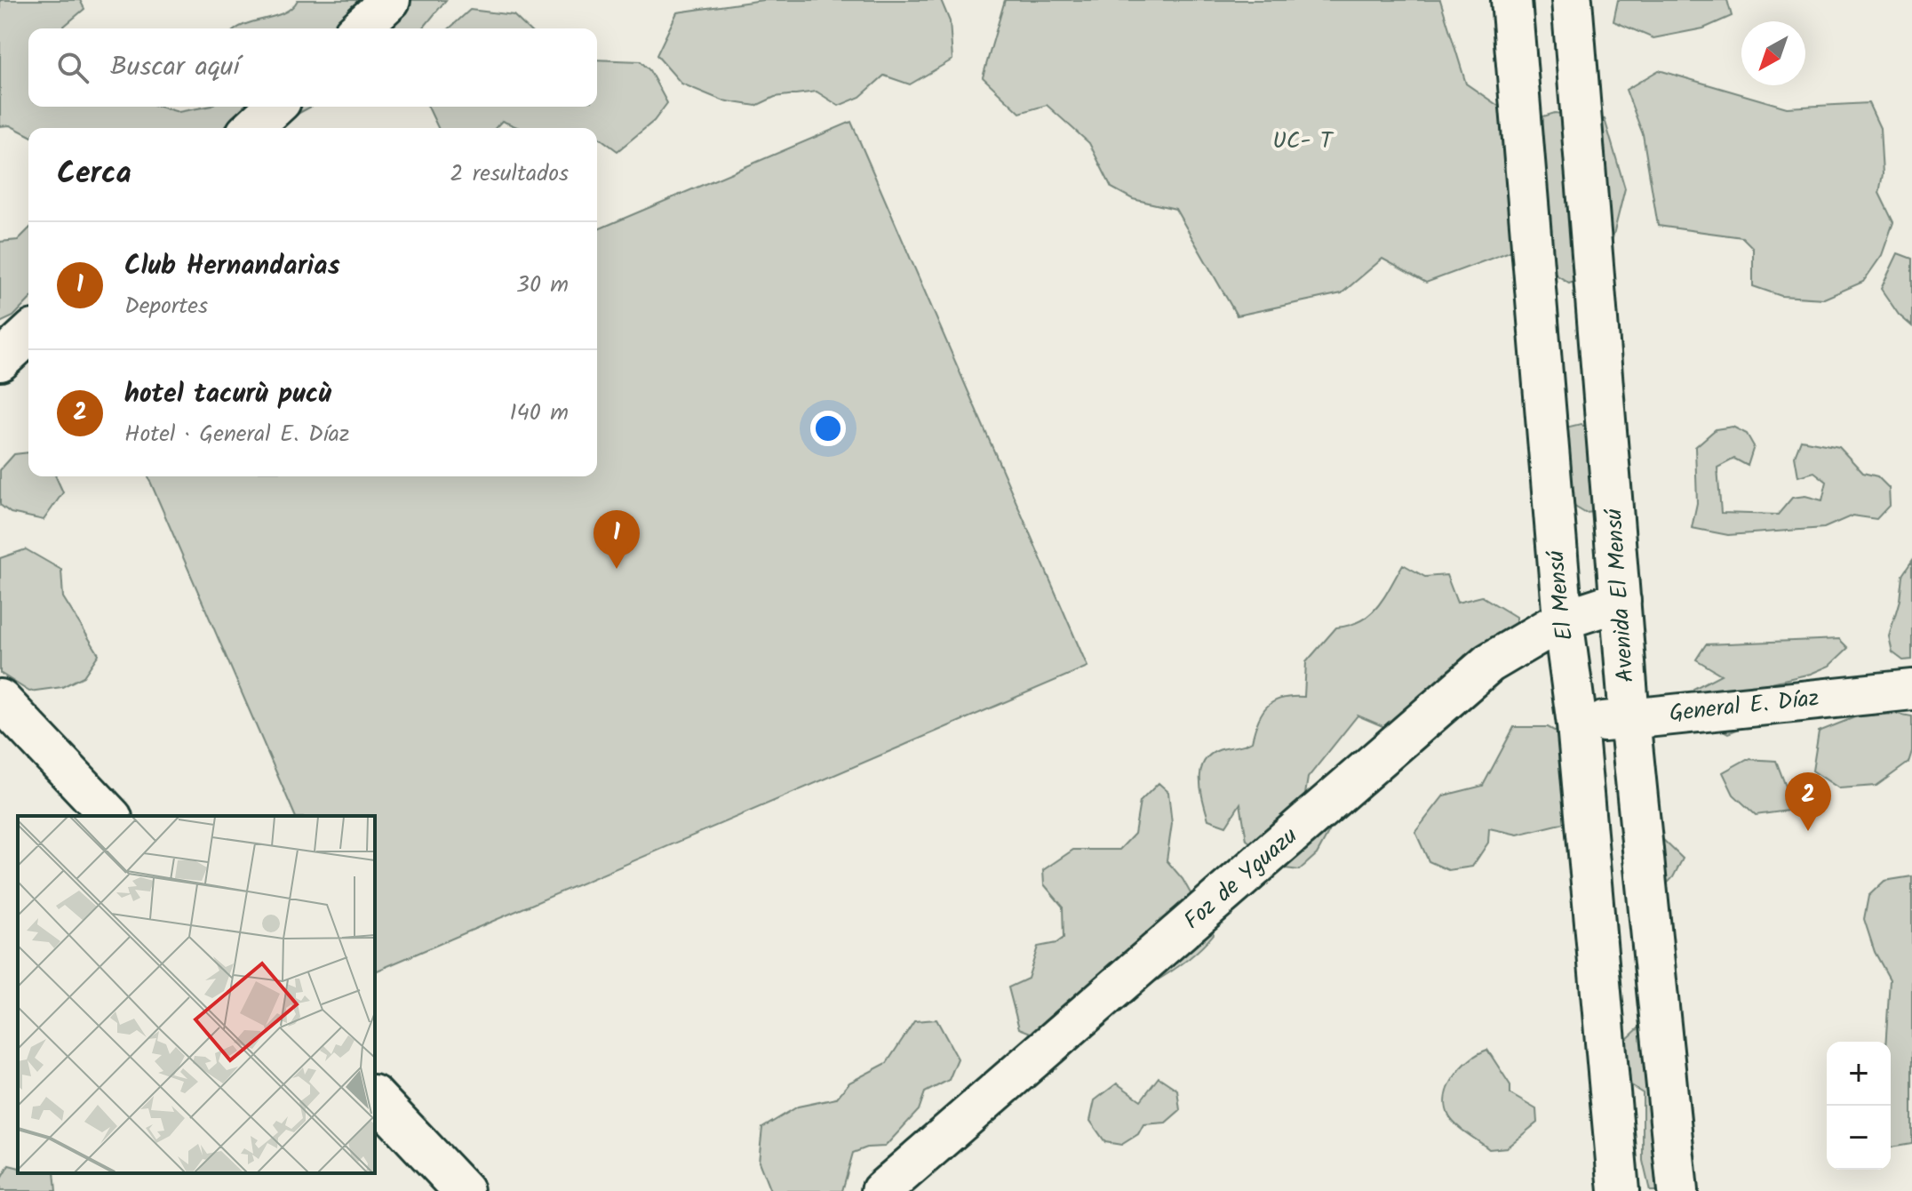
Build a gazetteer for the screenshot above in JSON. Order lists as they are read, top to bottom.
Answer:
{
  "streets": {
    "street": [
      "El Mensú",
      "Avenida El Mensú",
      "General E. Díaz",
      "Foz de Yguazu"
    ]
  },
  "crossings": [
    ["El Mensú", "General E. Díaz"],
    ["El Mensú", "Foz de Yguazu"],
    ["Avenida El Mensú", "General E. Díaz"],
    ["Avenida El Mensú", "Foz de Yguazu"]
  ],
  "parks": ["UC- T"],
  "north": "bottom left",
  "page": {
    "search": "Buscar aquí",
    "heading": ["Cerca", "2 resultados"],
    "list": [
      {
        "mark": "1",
        "name": "Club Hernandarias",
        "note": "Deportes",
        "value": "30 m"
      },
      {
        "mark": "2",
        "name": "hotel tacurù pucù",
        "note": "Hotel · General E. Díaz",
        "value": "140 m"
      }
    ],
    "pins": ["1", "2"],
    "map_buttons": ["+", "−"]
  }
}
